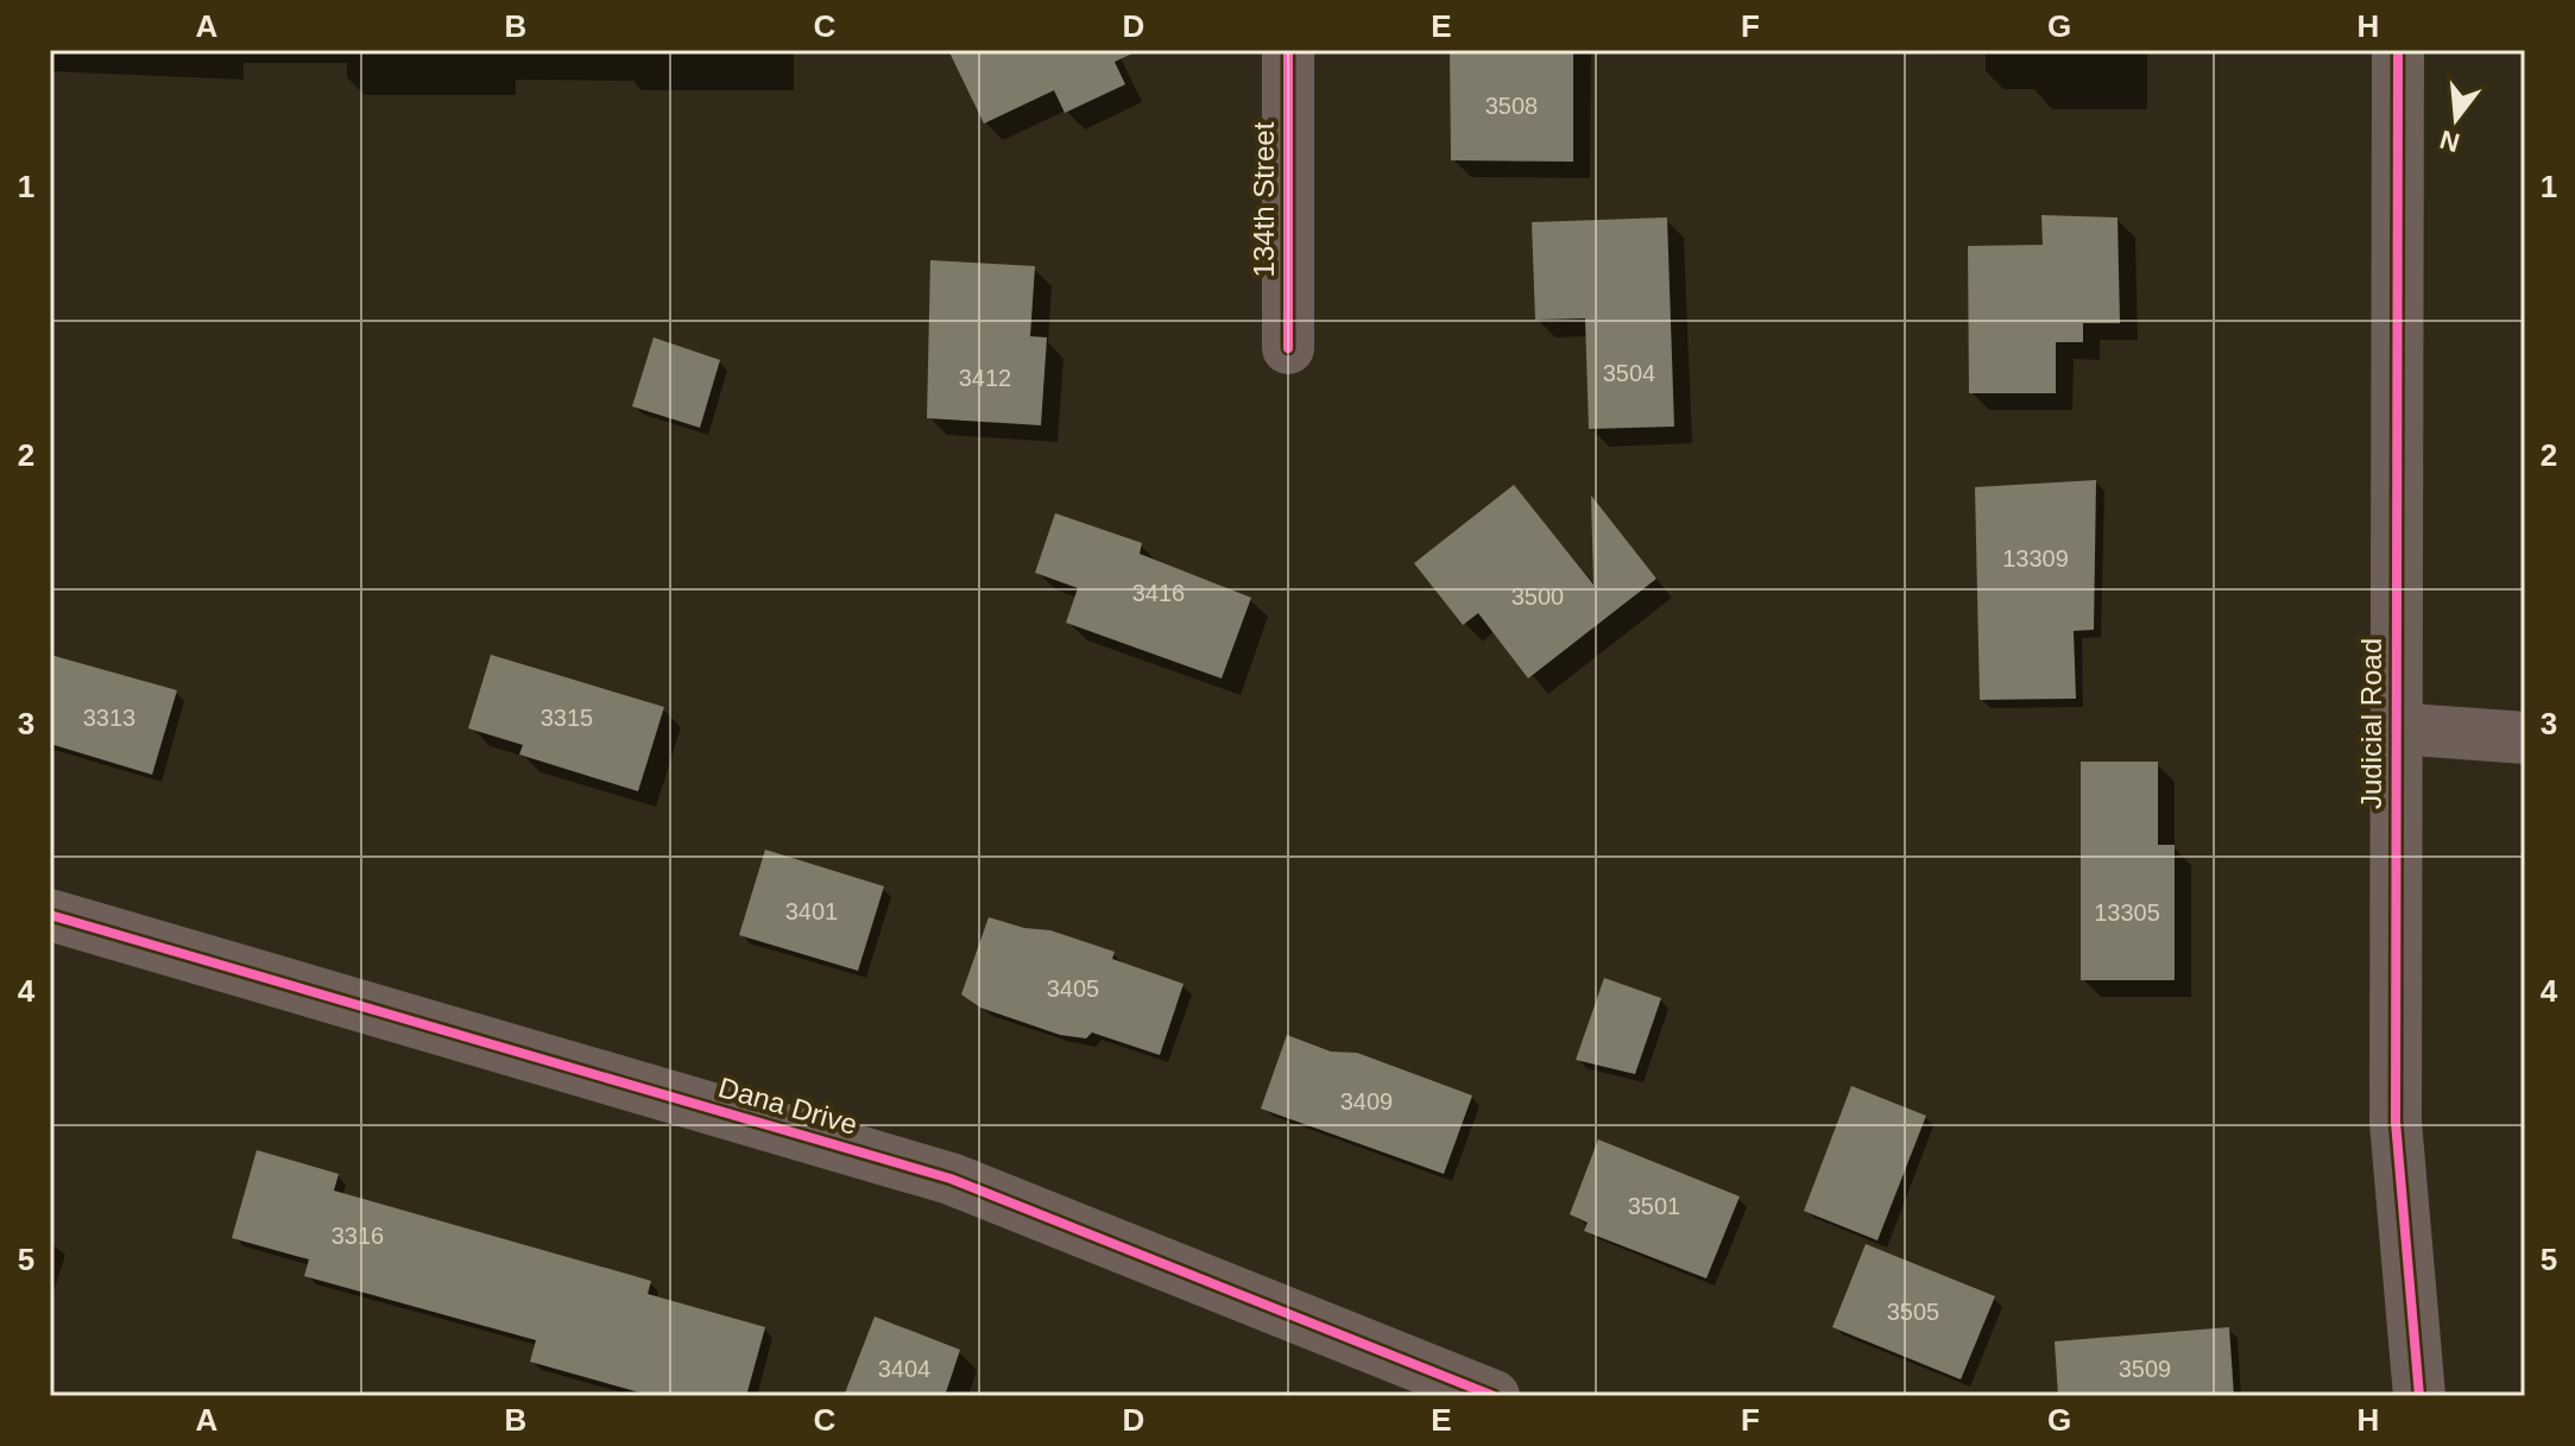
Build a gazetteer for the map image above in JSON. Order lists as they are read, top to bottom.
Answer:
{
  "streets": {
    "street": ["134th Street", "Judicial Road", "Dana Drive"]
  },
  "house_numbers": [
    "3508",
    "3504",
    "3412",
    "13309",
    "3416",
    "3500",
    "3313",
    "3315",
    "3401",
    "13305",
    "3405",
    "3409",
    "3501",
    "3316",
    "3505",
    "3404",
    "3509"
  ],
  "north": "bottom",
  "grid": {
    "columns": [
      "A",
      "B",
      "C",
      "D",
      "E",
      "F",
      "G",
      "H"
    ],
    "rows": [
      "1",
      "2",
      "3",
      "4",
      "5"
    ]
  }
}
